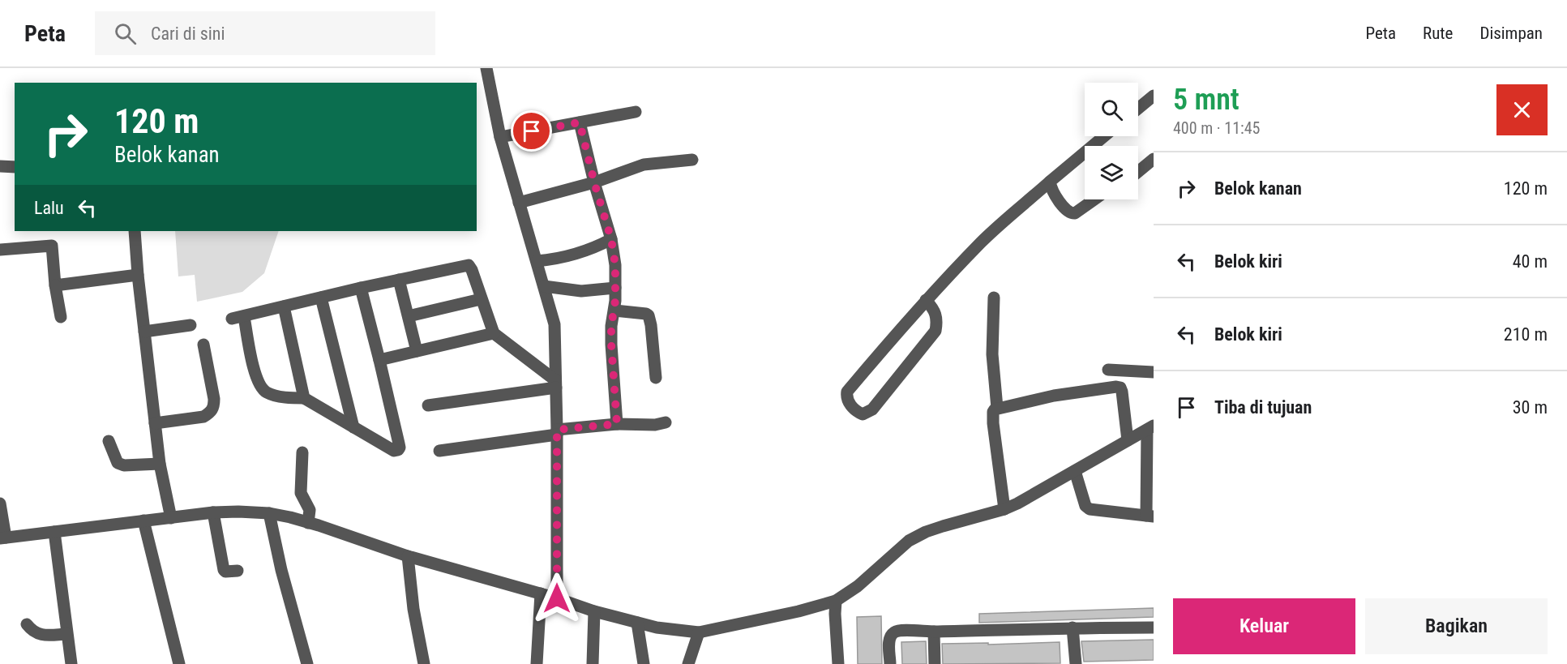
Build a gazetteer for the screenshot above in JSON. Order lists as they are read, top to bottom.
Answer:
{
  "page": {
    "header": "Peta",
    "search": "Cari di sini",
    "nav": ["Peta", "Rute", "Disimpan"],
    "heading": ["5 mnt", "400 m · 11:45"],
    "turn": ["120 m", "Belok kanan"],
    "list": [
      {
        "name": "Belok kanan",
        "value": "120 m"
      },
      {
        "name": "Belok kiri",
        "value": "40 m"
      },
      {
        "name": "Belok kiri",
        "value": "210 m"
      },
      {
        "name": "Tiba di tujuan",
        "value": "30 m"
      }
    ],
    "then": "Lalu",
    "buttons": ["Keluar", "Bagikan"]
  }
}
